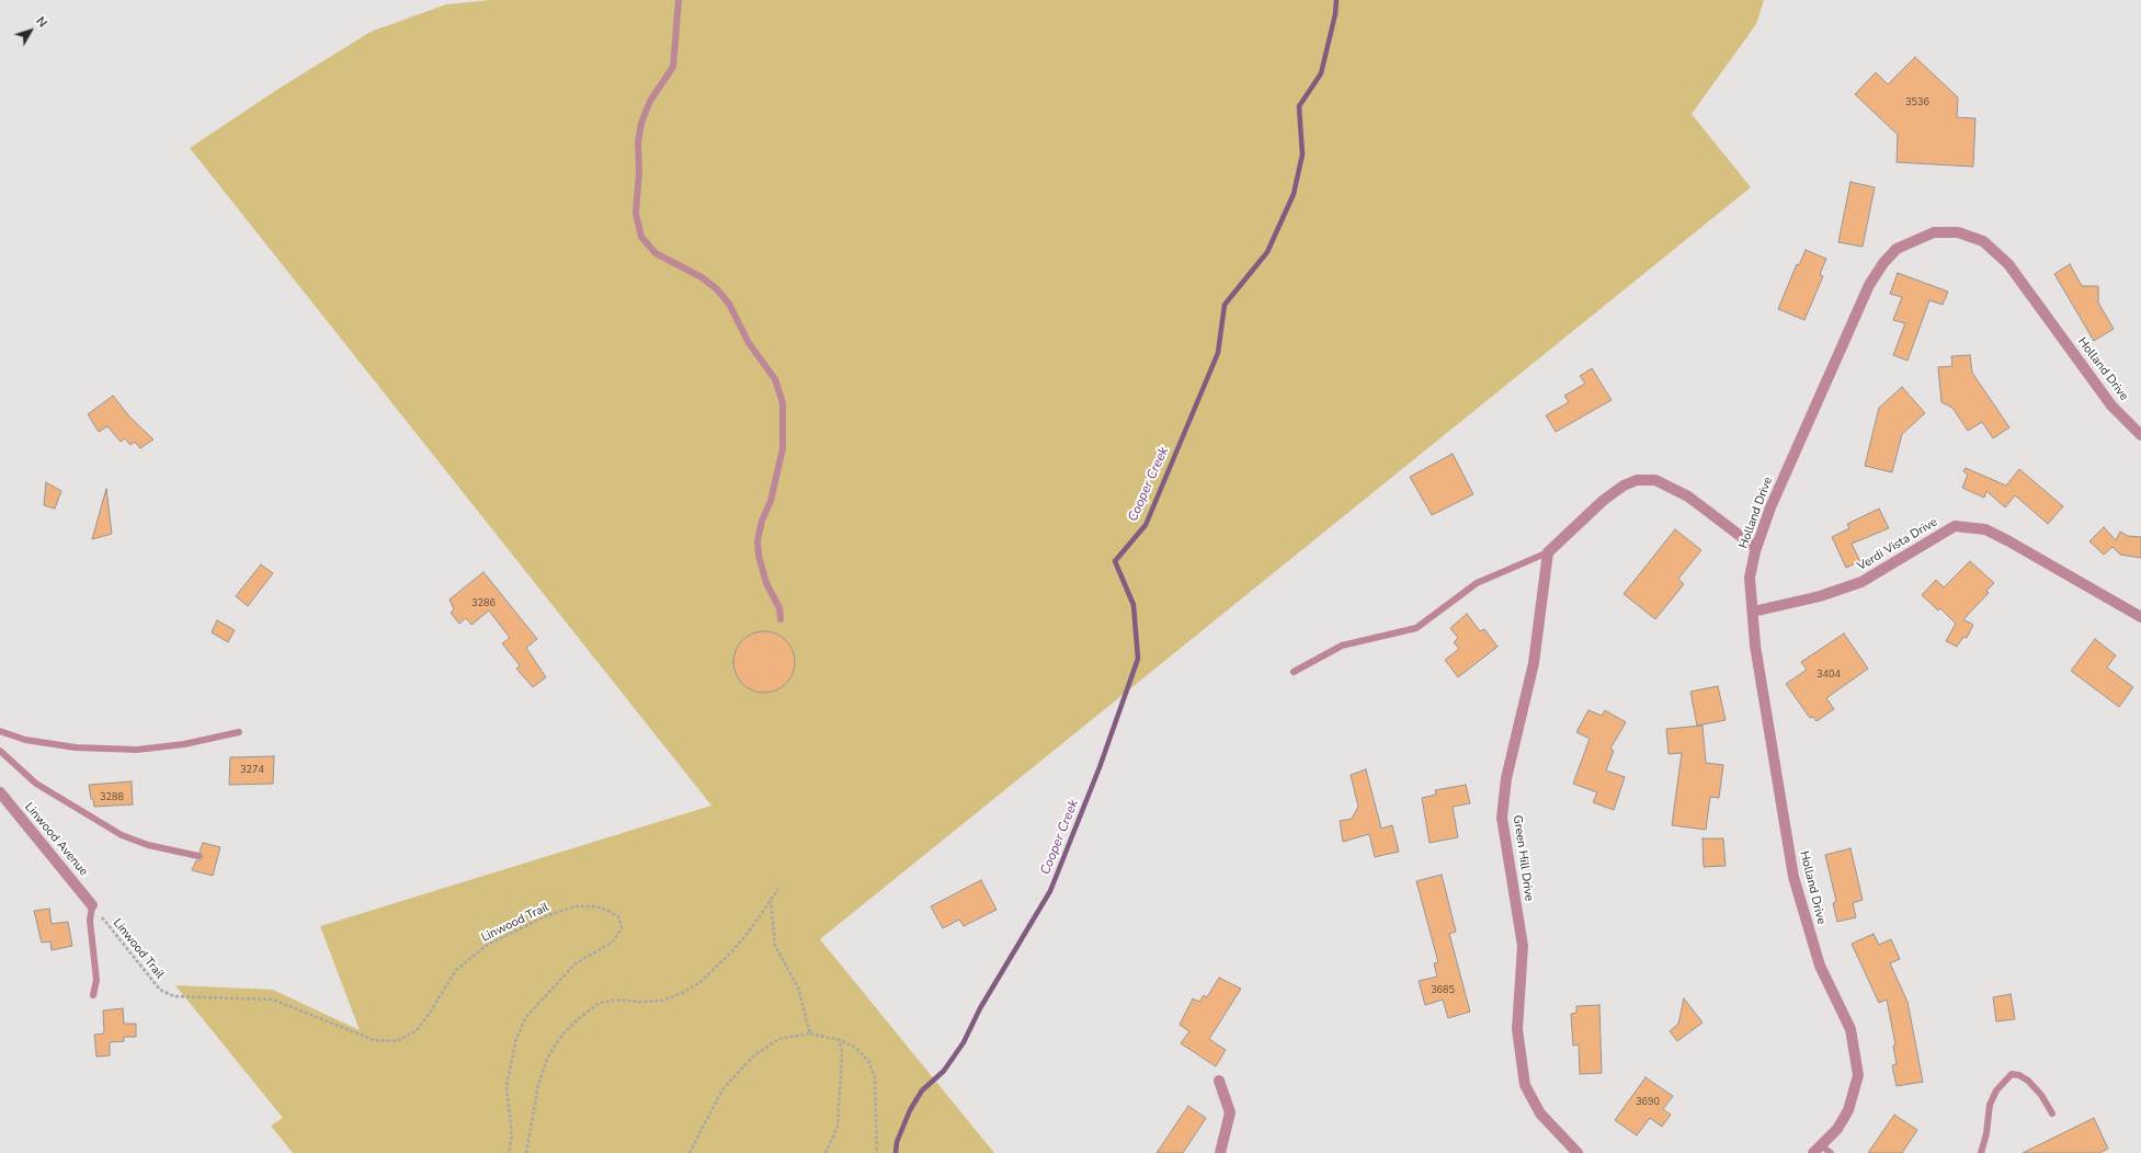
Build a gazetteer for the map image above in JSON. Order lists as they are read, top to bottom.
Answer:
{
  "streets": {
    "street": [
      "Holland Drive",
      "Verdi Vista Drive",
      "Linwood Avenue",
      "Green Hill Drive"
    ],
    "path": ["Linwood Trail"]
  },
  "crossings": [
    ["Holland Drive", "Verdi Vista Drive"],
    ["Linwood Avenue", "Linwood Trail"]
  ],
  "water": ["Cooper Creek"],
  "house_numbers": [
    "3536",
    "3286",
    "3404",
    "3274",
    "3288",
    "3685",
    "3690"
  ],
  "north": "top right"
}
